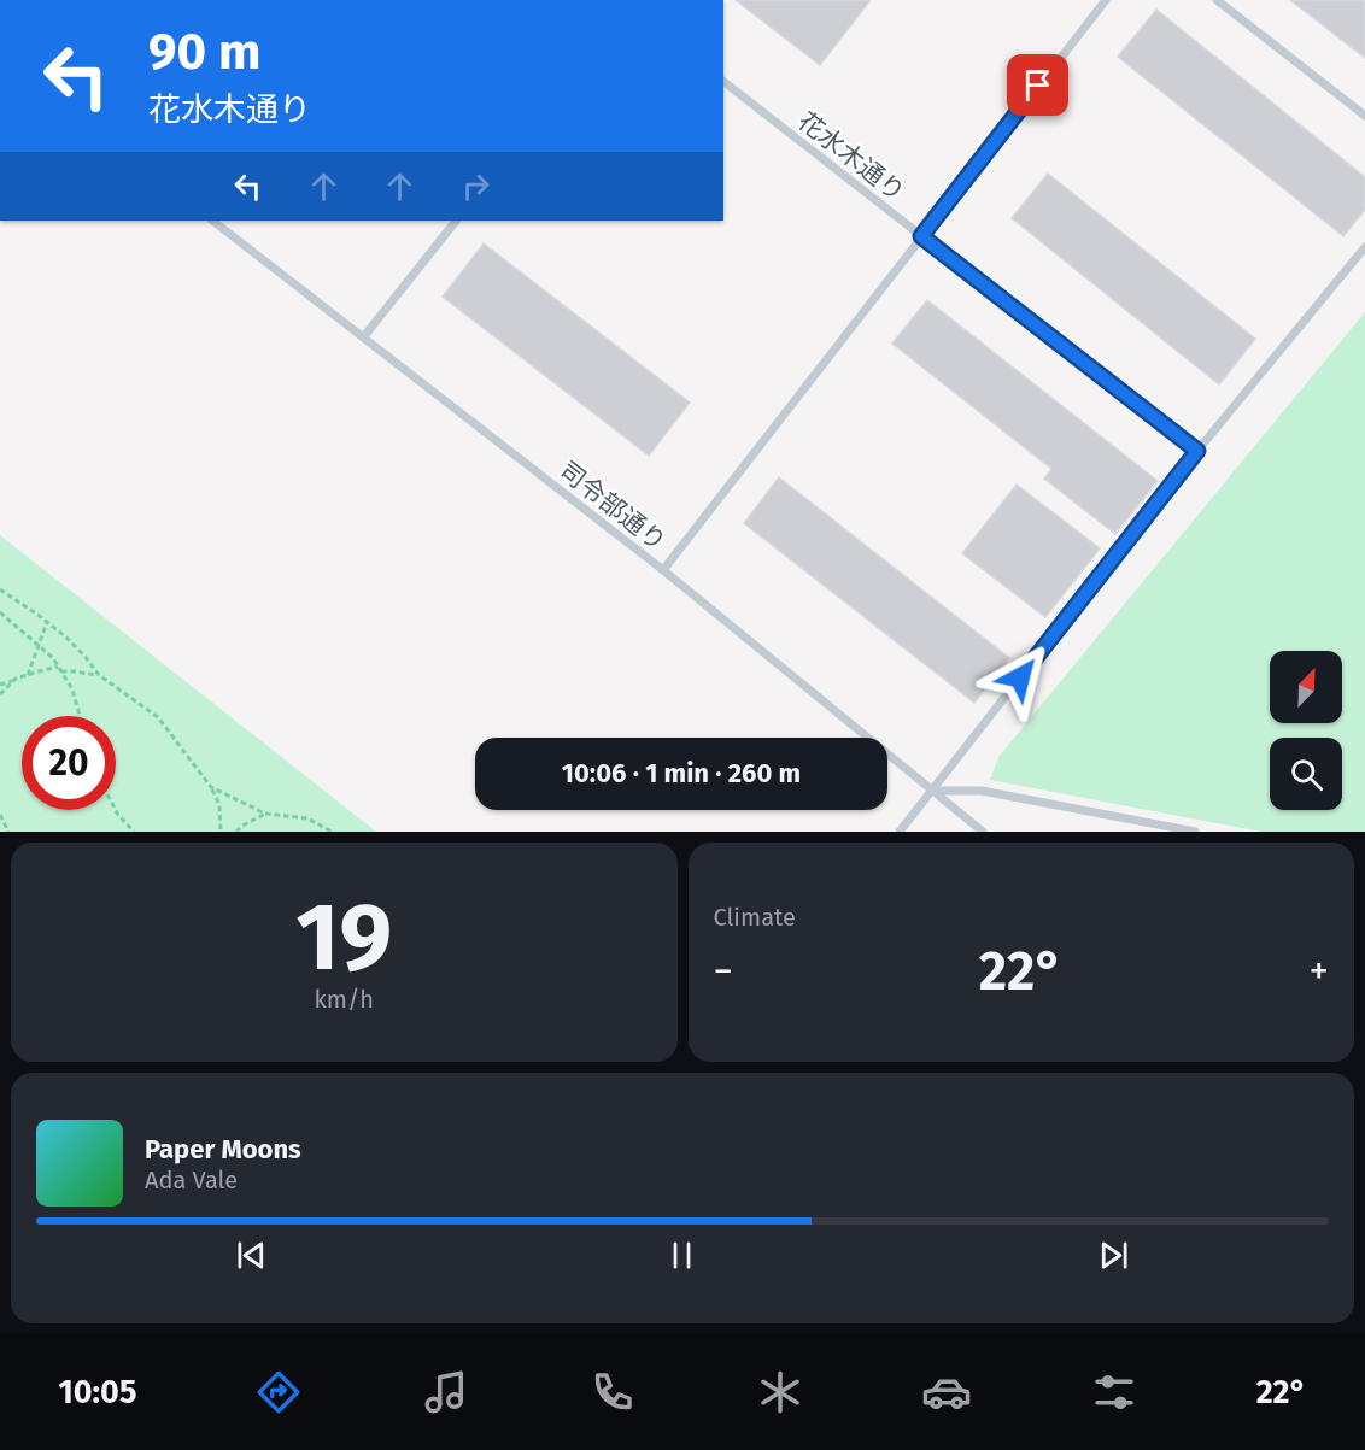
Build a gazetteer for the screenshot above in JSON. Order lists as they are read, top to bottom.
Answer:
{
  "streets": {
    "lane": ["花水木通り", "司令部通り"]
  },
  "north": "top right",
  "page": {
    "turn": ["90 m", "花水木通り"],
    "limit": "20",
    "trip": "10:06 · 1 min · 260 m",
    "tile": [
      ["19", "km/h"],
      "Climate"
    ],
    "heat": ["−", "22°", "+"],
    "song": ["Paper Moons", "Ada Vale"],
    "tabs": ["10:05", "22°"]
  }
}
